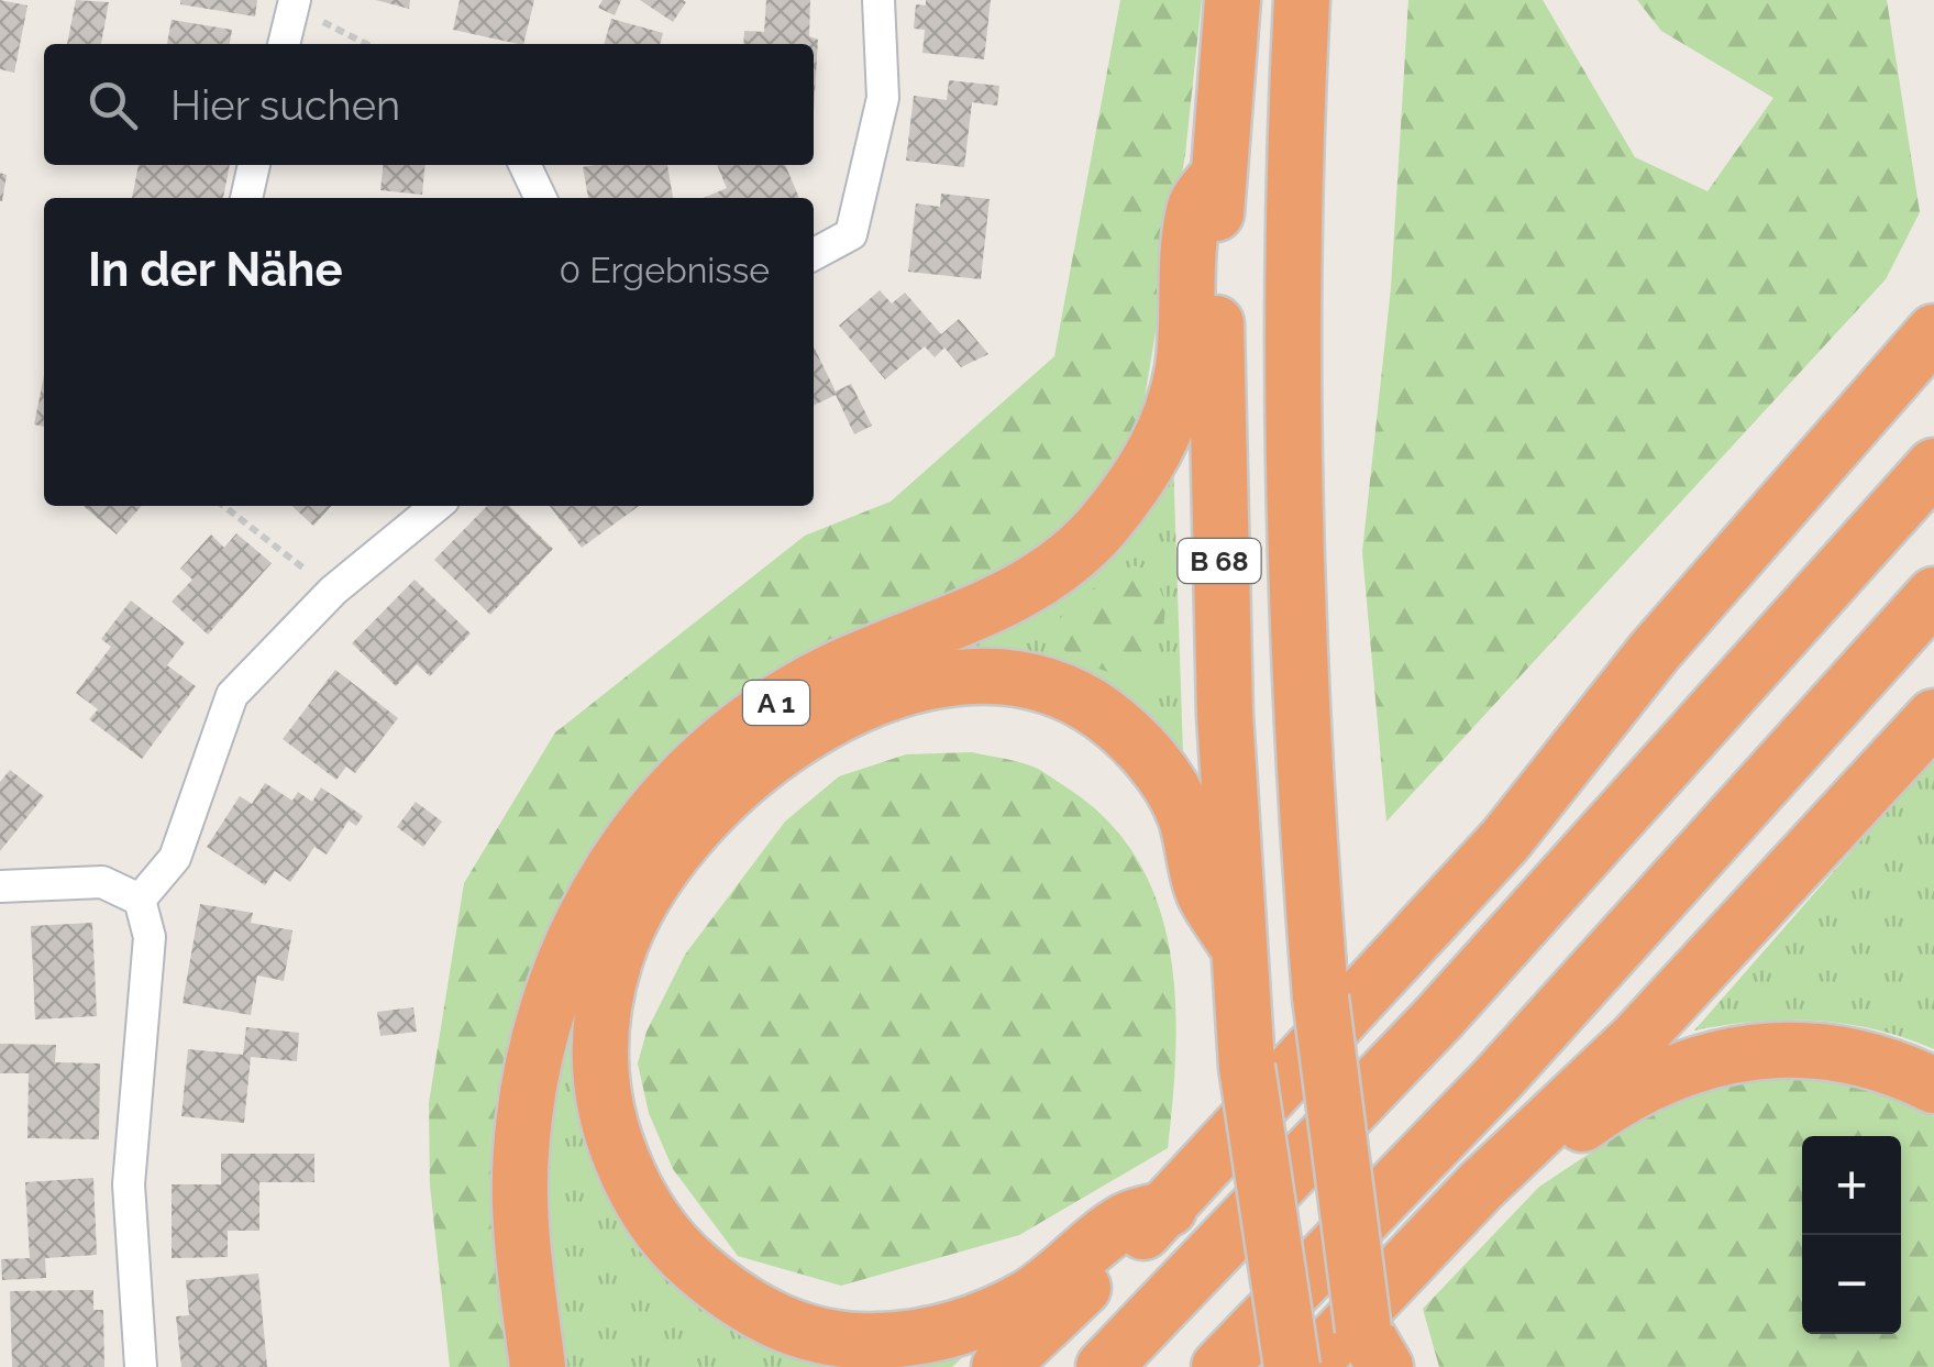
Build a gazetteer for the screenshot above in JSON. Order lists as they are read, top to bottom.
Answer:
{
  "streets": {
    "highway": ["B 68", "A 1"]
  },
  "crossings": [
    ["B 68", "A 1"]
  ],
  "page": {
    "search": "Hier suchen",
    "heading": ["In der Nähe", "0 Ergebnisse"],
    "map_buttons": ["+", "−"]
  }
}
